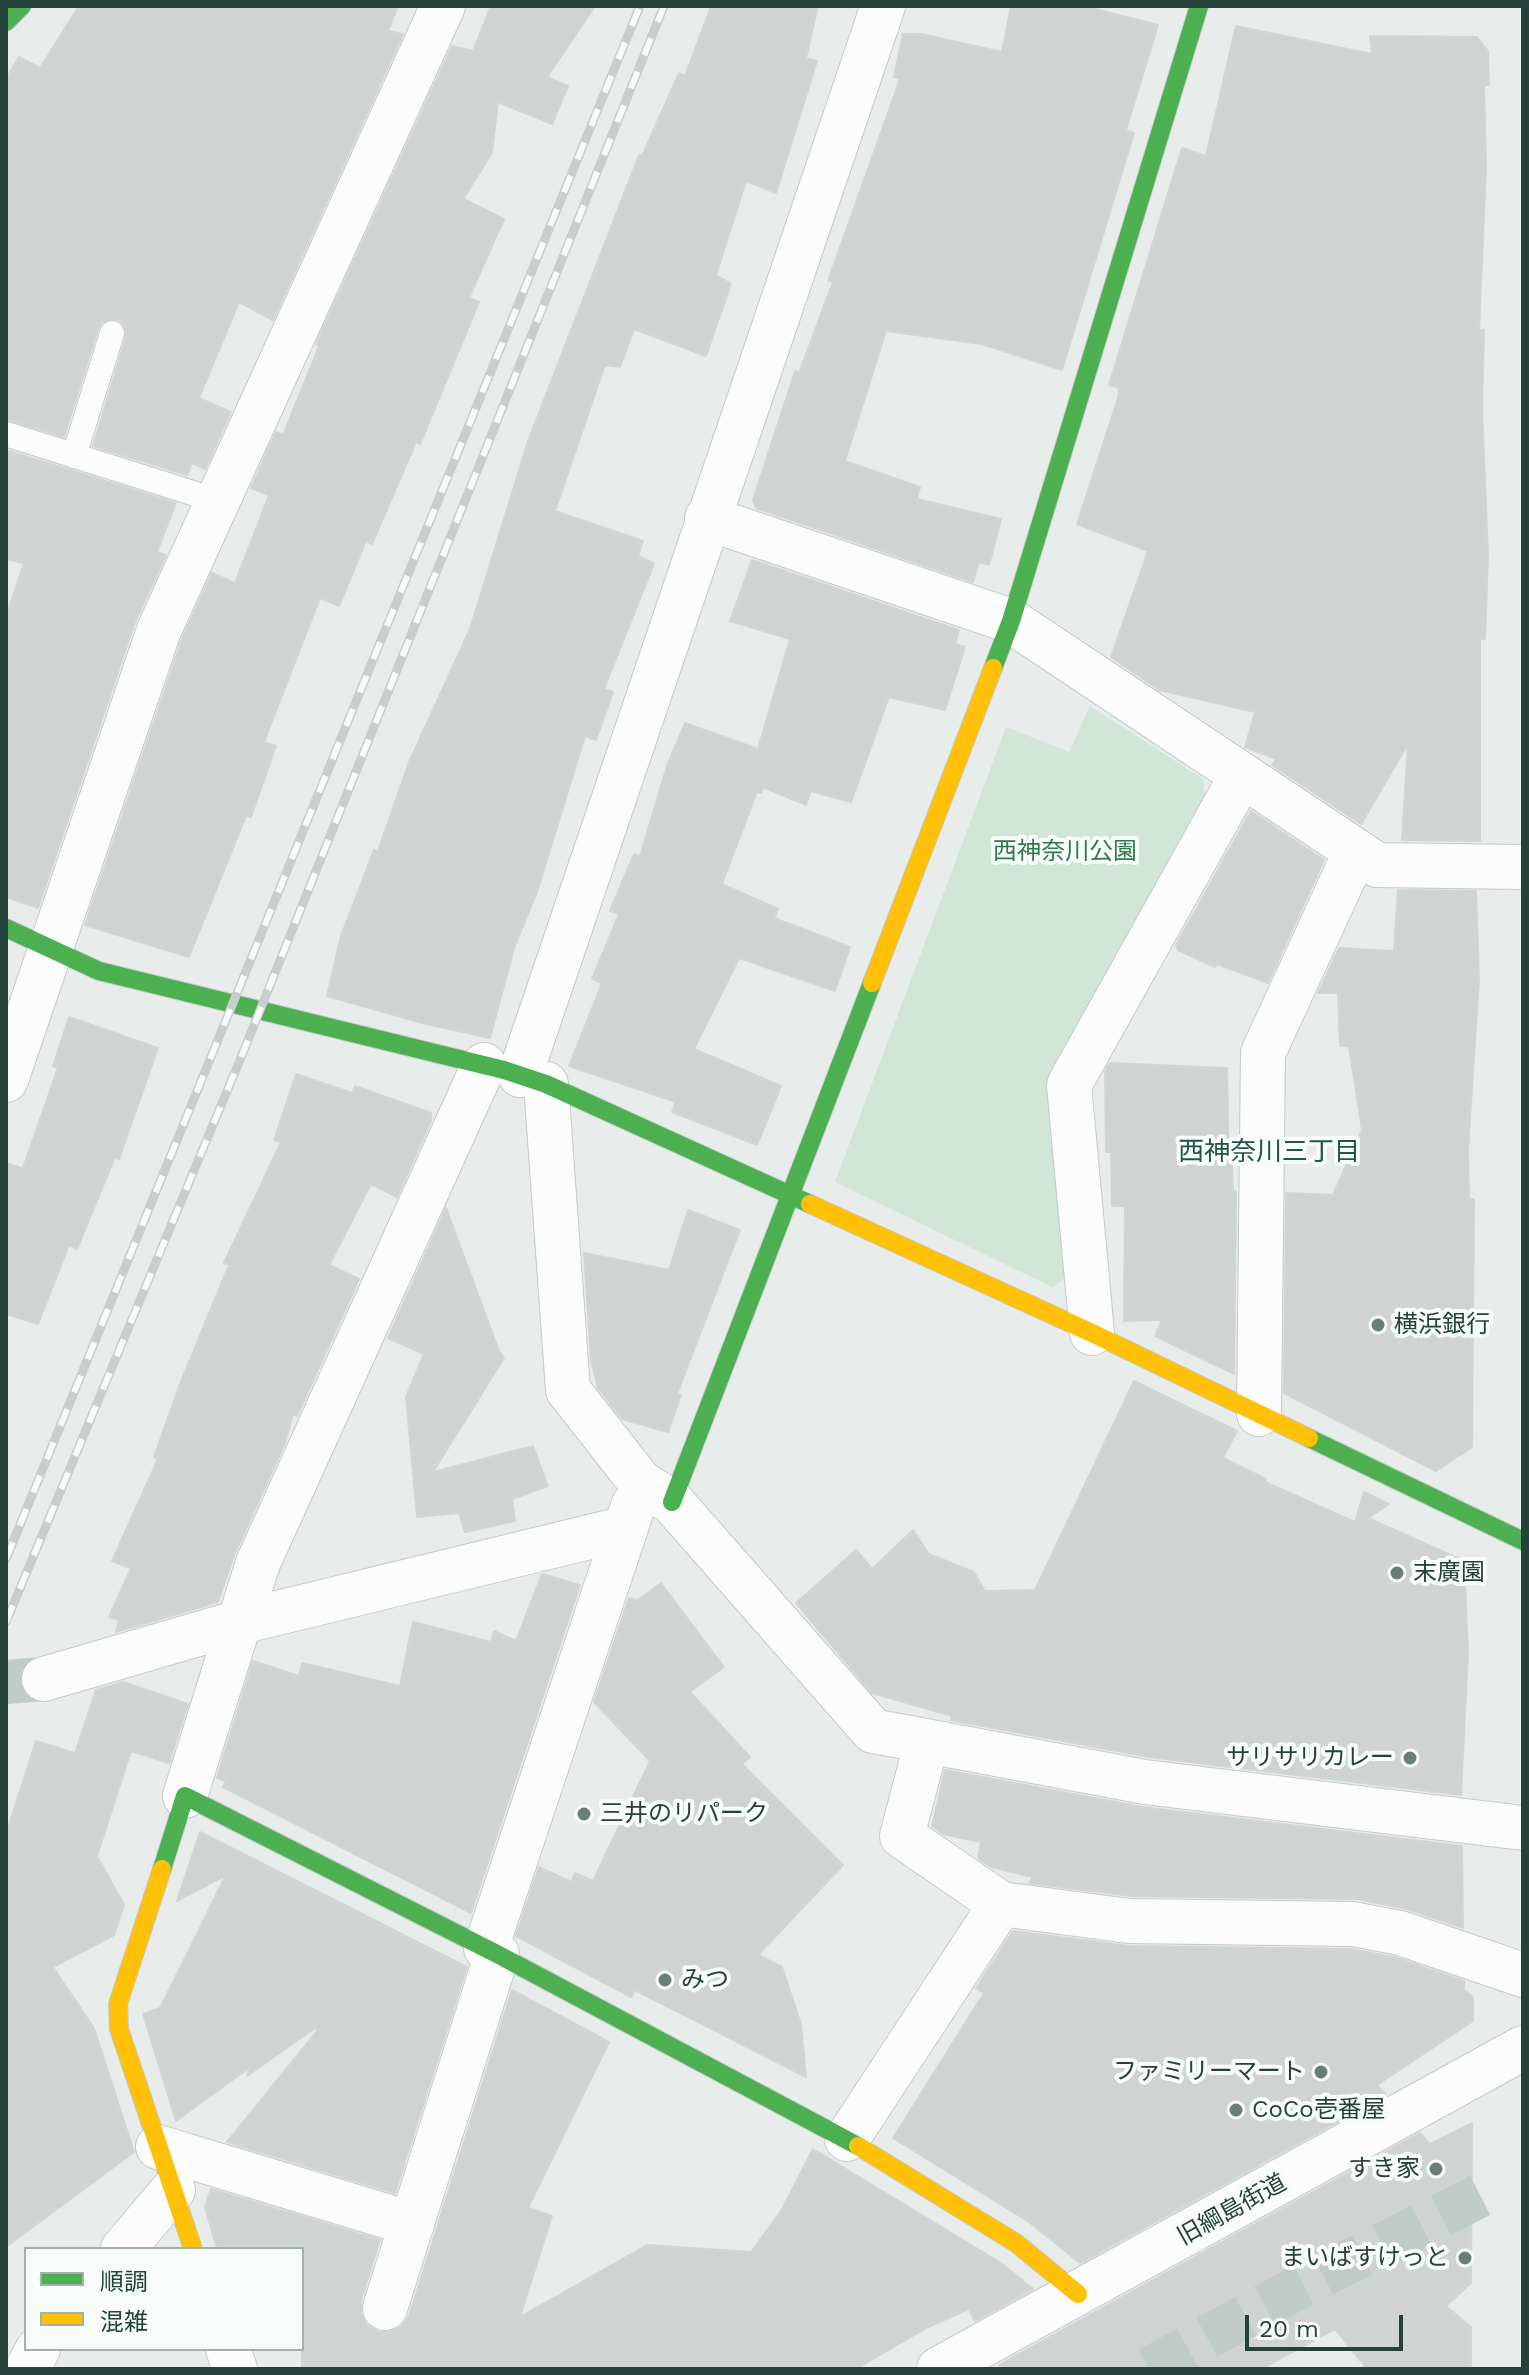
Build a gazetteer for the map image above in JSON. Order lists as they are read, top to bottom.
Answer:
{
  "streets": {
    "street": ["旧綱島街道"]
  },
  "districts": ["西神奈川三丁目"],
  "parks": ["西神奈川公園"],
  "places": [
    "横浜銀行",
    "末廣園",
    "サリサリカレー",
    "三井のリパーク",
    "みつ",
    "ファミリーマート",
    "CoCo壱番屋",
    "すき家",
    "まいばすけっと"
  ],
  "legend": ["順調", "混雑"],
  "scale_bar": "20 m"
}
